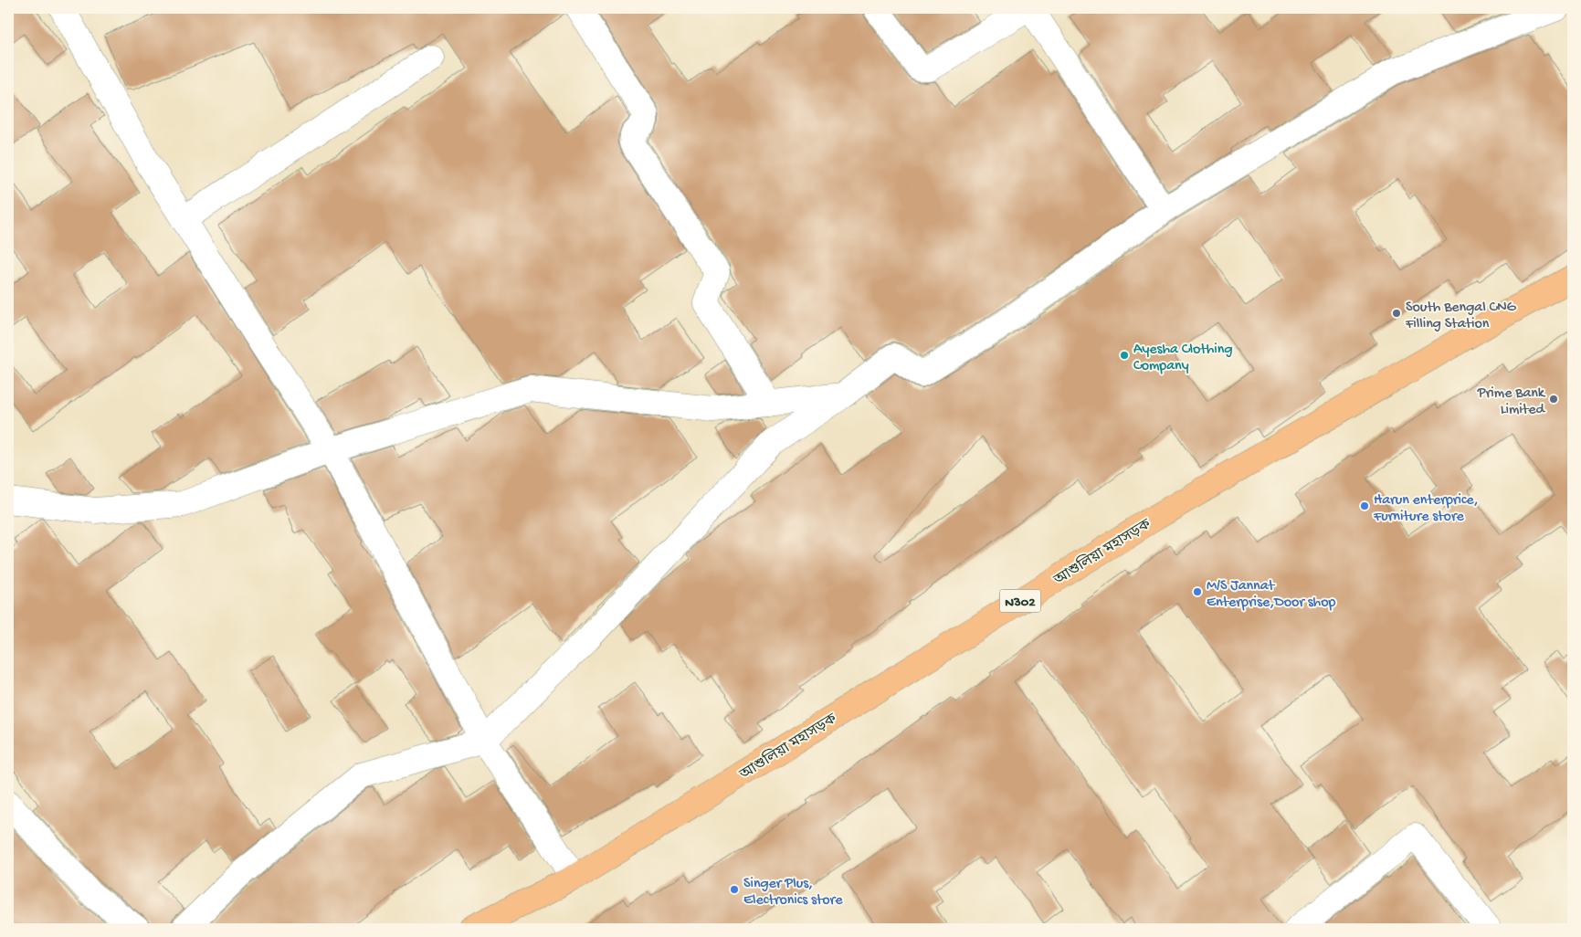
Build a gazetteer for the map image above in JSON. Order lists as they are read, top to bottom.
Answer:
{
  "streets": {
    "highway": ["আশুলিয়া মহাসড়ক", "N302"]
  },
  "places": [
    "South Bengal CNG Filling Station",
    "Ayesha Clothing Company",
    "Prime Bank Limited",
    "Harun enterprice, Furniture store",
    "M/S Jannat Enterprise,Door shop",
    "Singer Plus, Electronics store"
  ]
}
